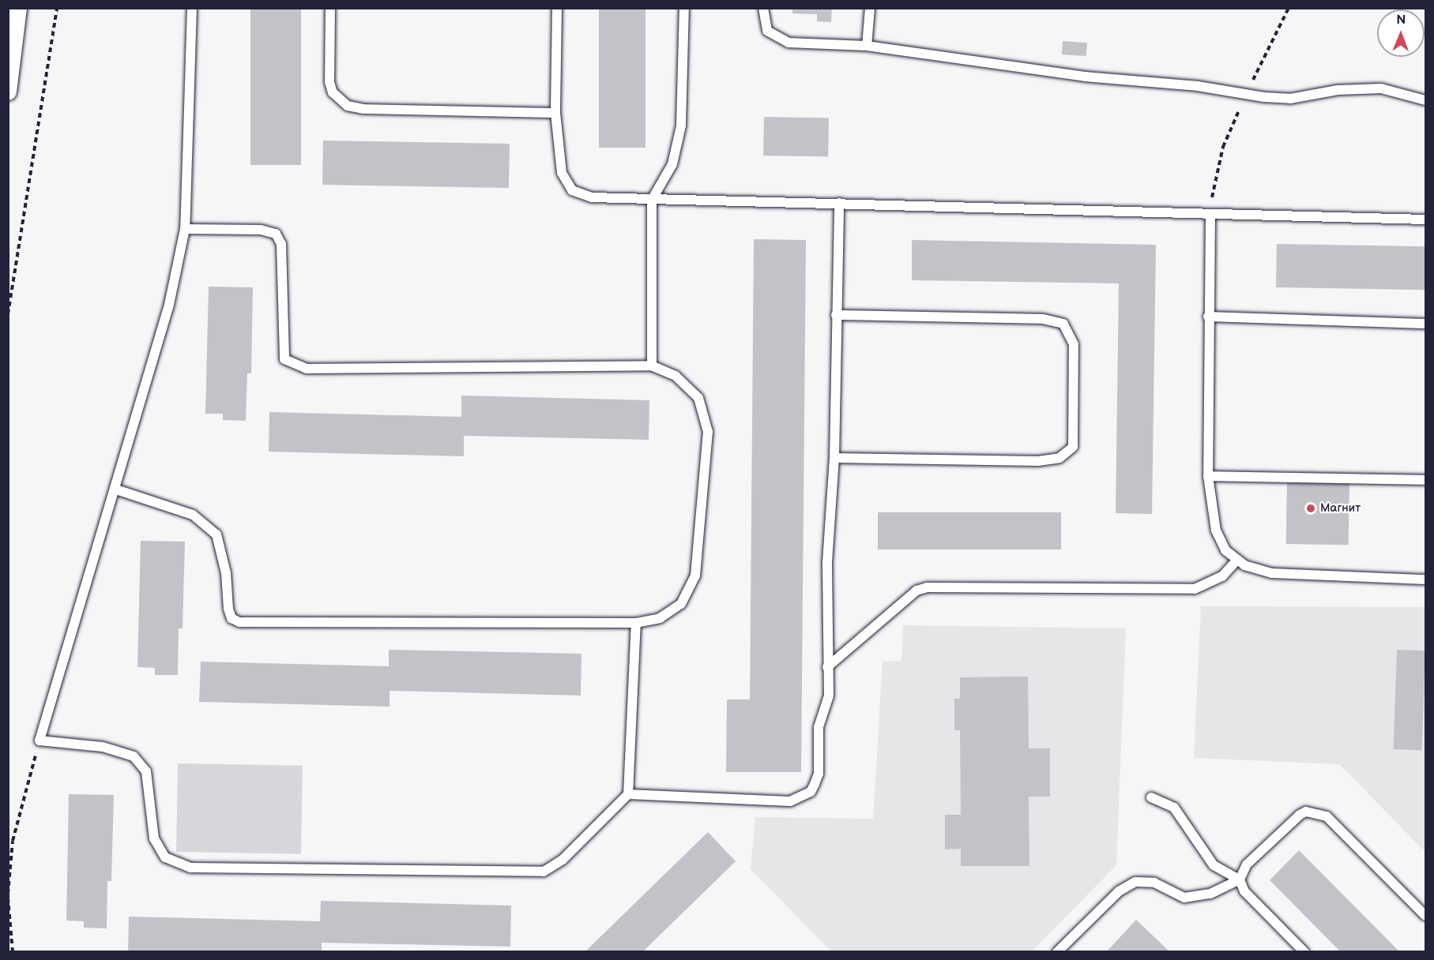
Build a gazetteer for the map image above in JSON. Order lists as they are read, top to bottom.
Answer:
{
  "places": ["Магнит"],
  "north": "top"
}
